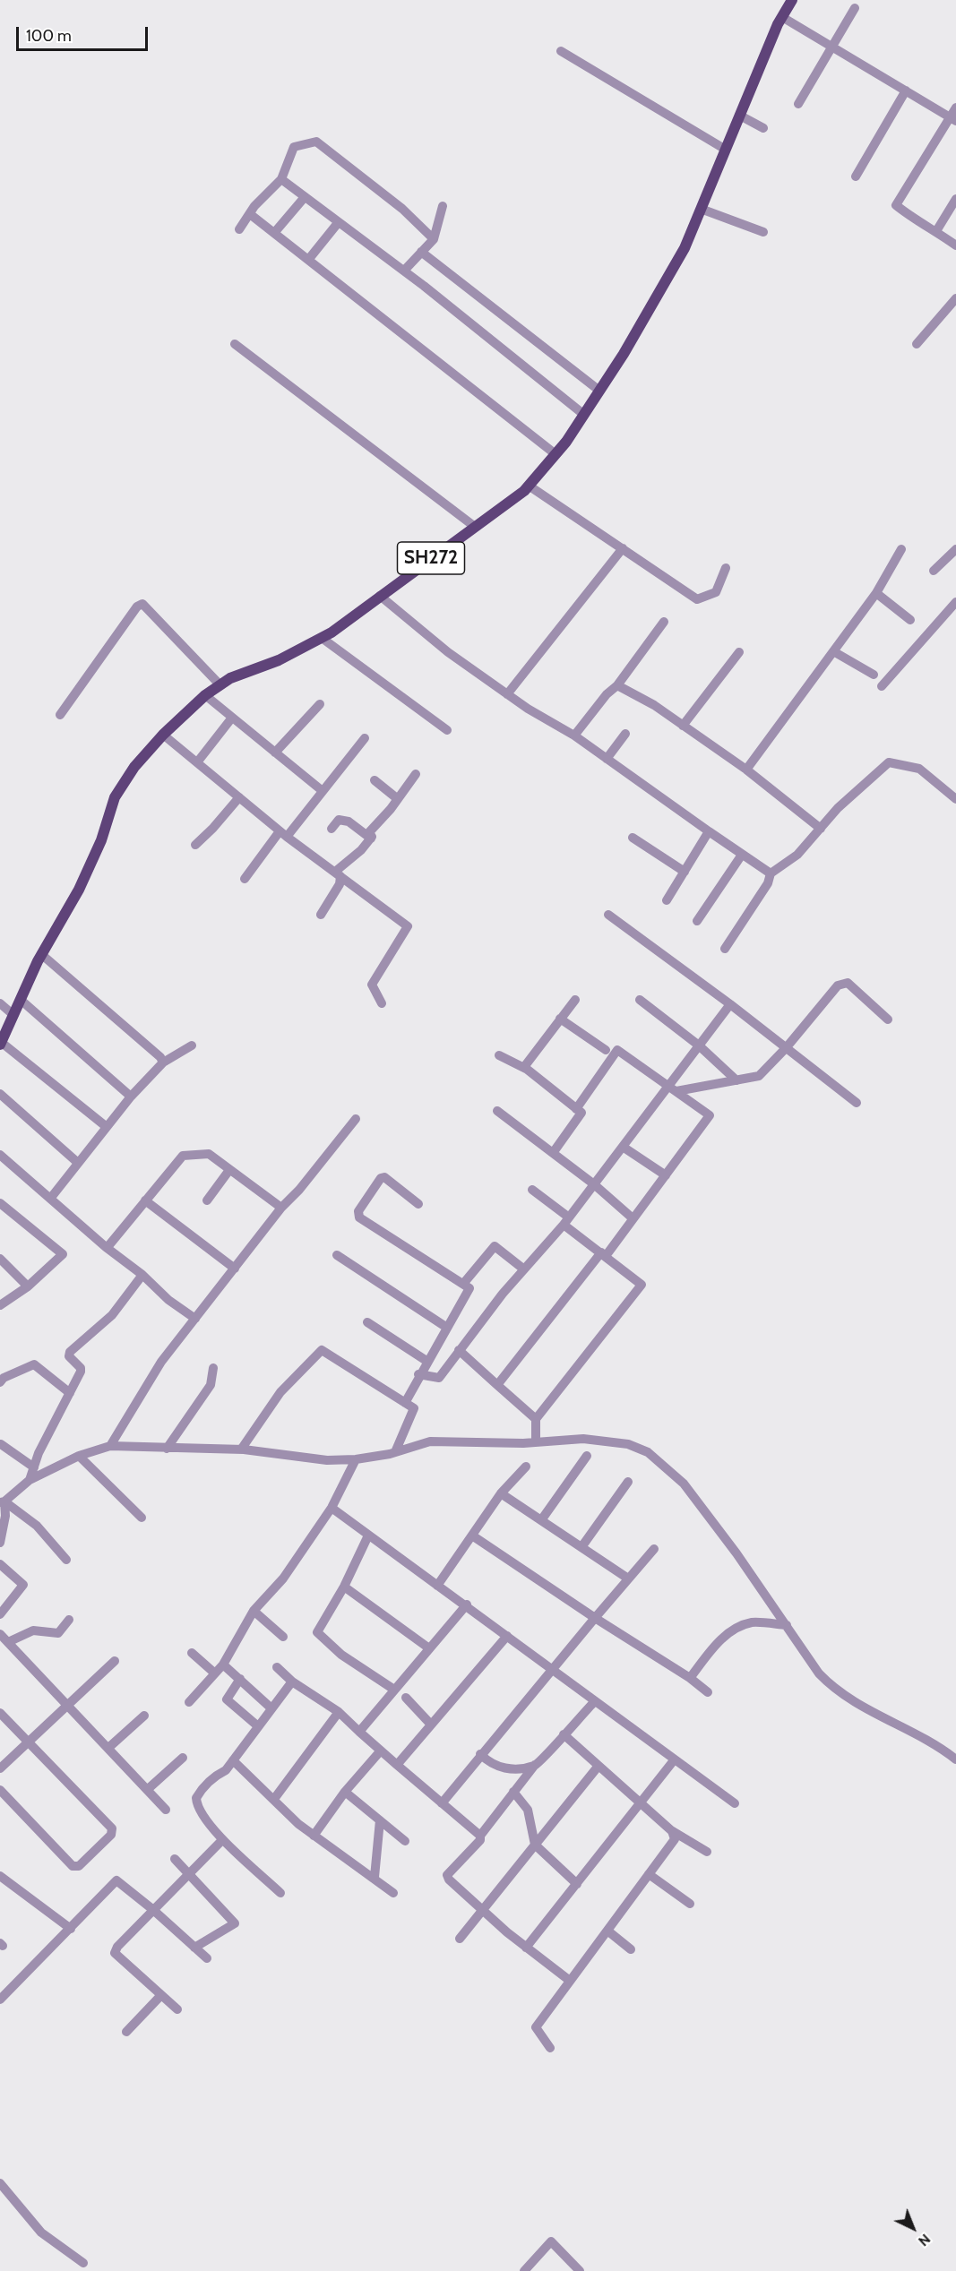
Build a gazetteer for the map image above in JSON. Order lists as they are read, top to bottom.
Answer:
{
  "streets": {
    "main road": ["SH272"]
  },
  "scale_bar": "100 m",
  "north": "bottom right"
}
